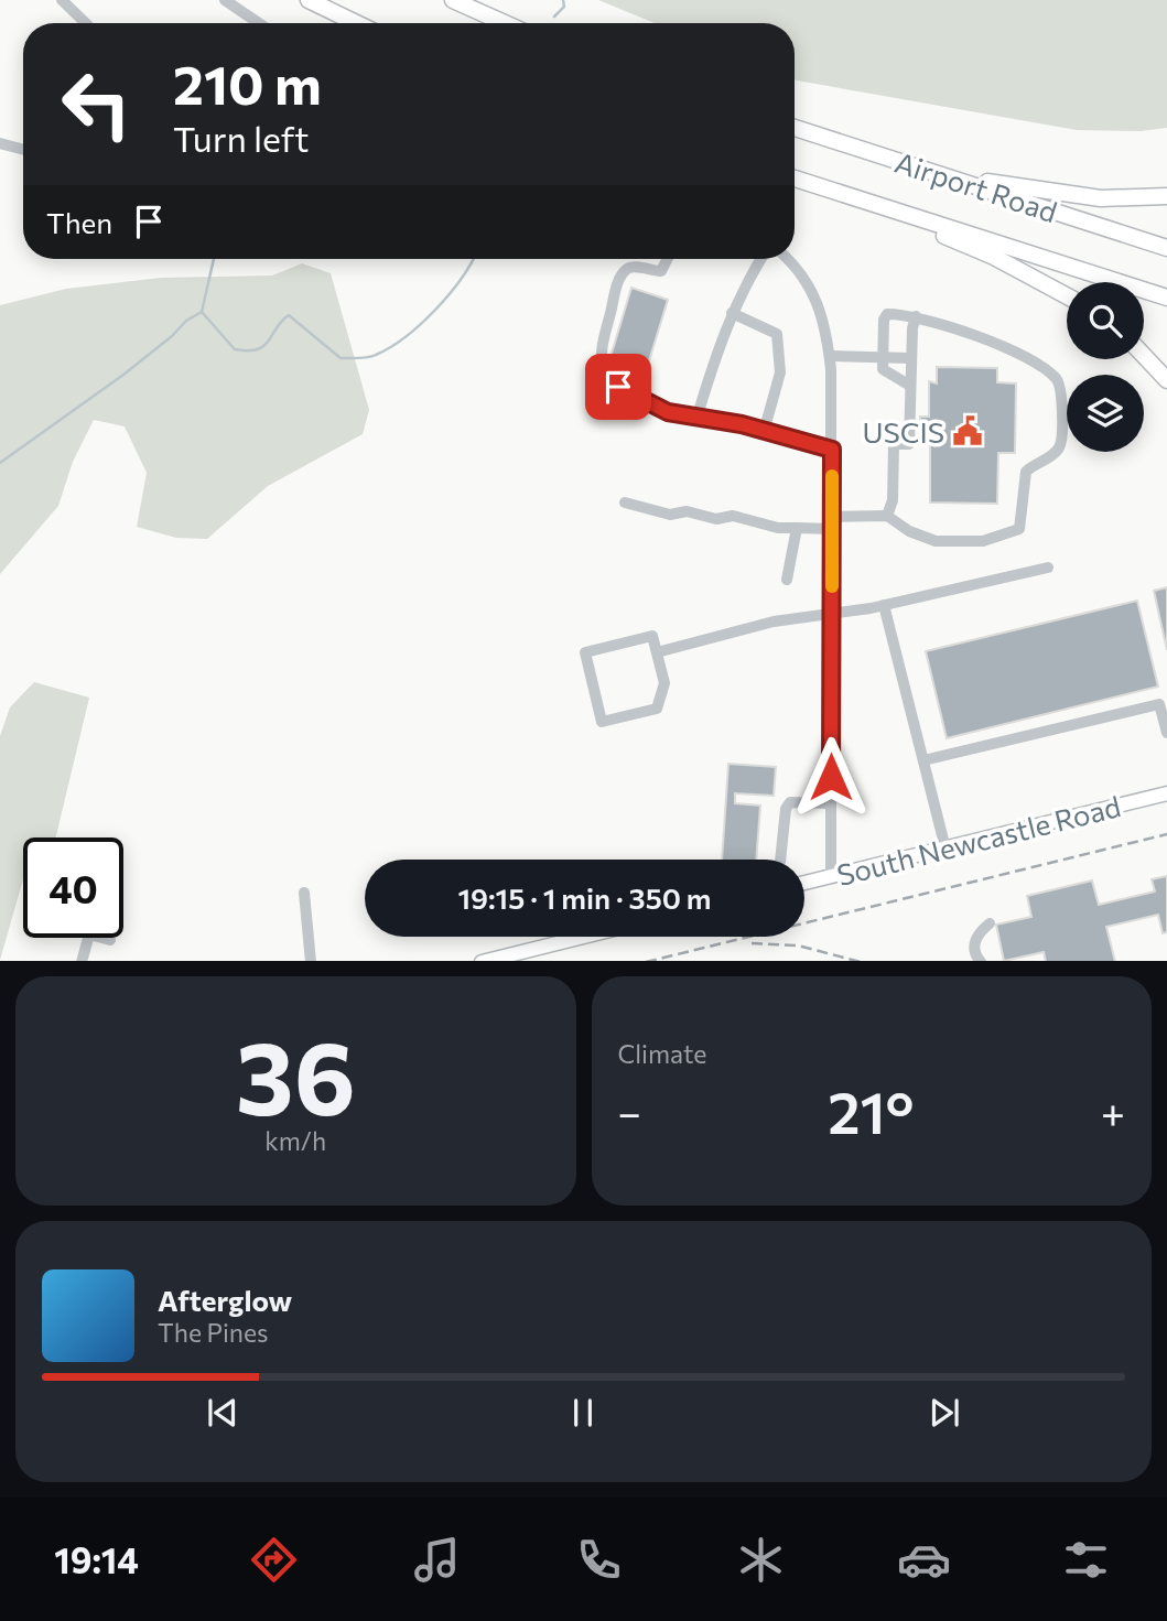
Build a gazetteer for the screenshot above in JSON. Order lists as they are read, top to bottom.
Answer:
{
  "streets": {
    "highway": ["Airport Road"],
    "main road": ["South Newcastle Road"]
  },
  "places": {
    "public building": ["USCIS"]
  },
  "page": {
    "turn": ["210 m", "Turn left"],
    "then": "Then",
    "limit": "40",
    "trip": "19:15 · 1 min · 350 m",
    "tile": [
      ["36", "km/h"],
      "Climate"
    ],
    "heat": ["−", "21°", "+"],
    "song": ["Afterglow", "The Pines"],
    "tabs": "19:14"
  }
}
